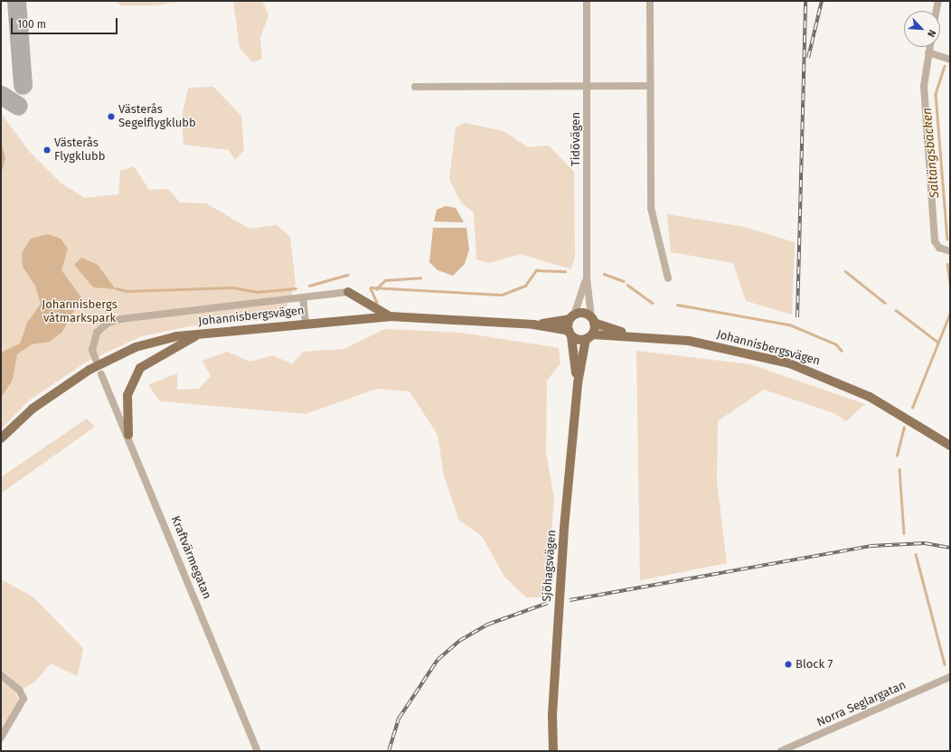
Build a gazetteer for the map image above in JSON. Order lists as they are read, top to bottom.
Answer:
{
  "streets": {
    "main road": ["Johannisbergsvägen", "Sjöhagsvägen"],
    "street": ["Tidövägen", "Kraftvärmegatan", "Norra Seglargatan"]
  },
  "crossings": [
    ["Tidövägen", "Johannisbergsvägen"],
    ["Tidövägen", "Sjöhagsvägen"],
    ["Johannisbergsvägen", "Sjöhagsvägen"]
  ],
  "water": ["Saltängsbäcken"],
  "parks": ["Johannisbergs våtmarkspark"],
  "places": ["Västerås Segelflygklubb", "Västerås Flygklubb", "Block 7"],
  "scale_bar": "100 m",
  "north": "bottom right"
}
